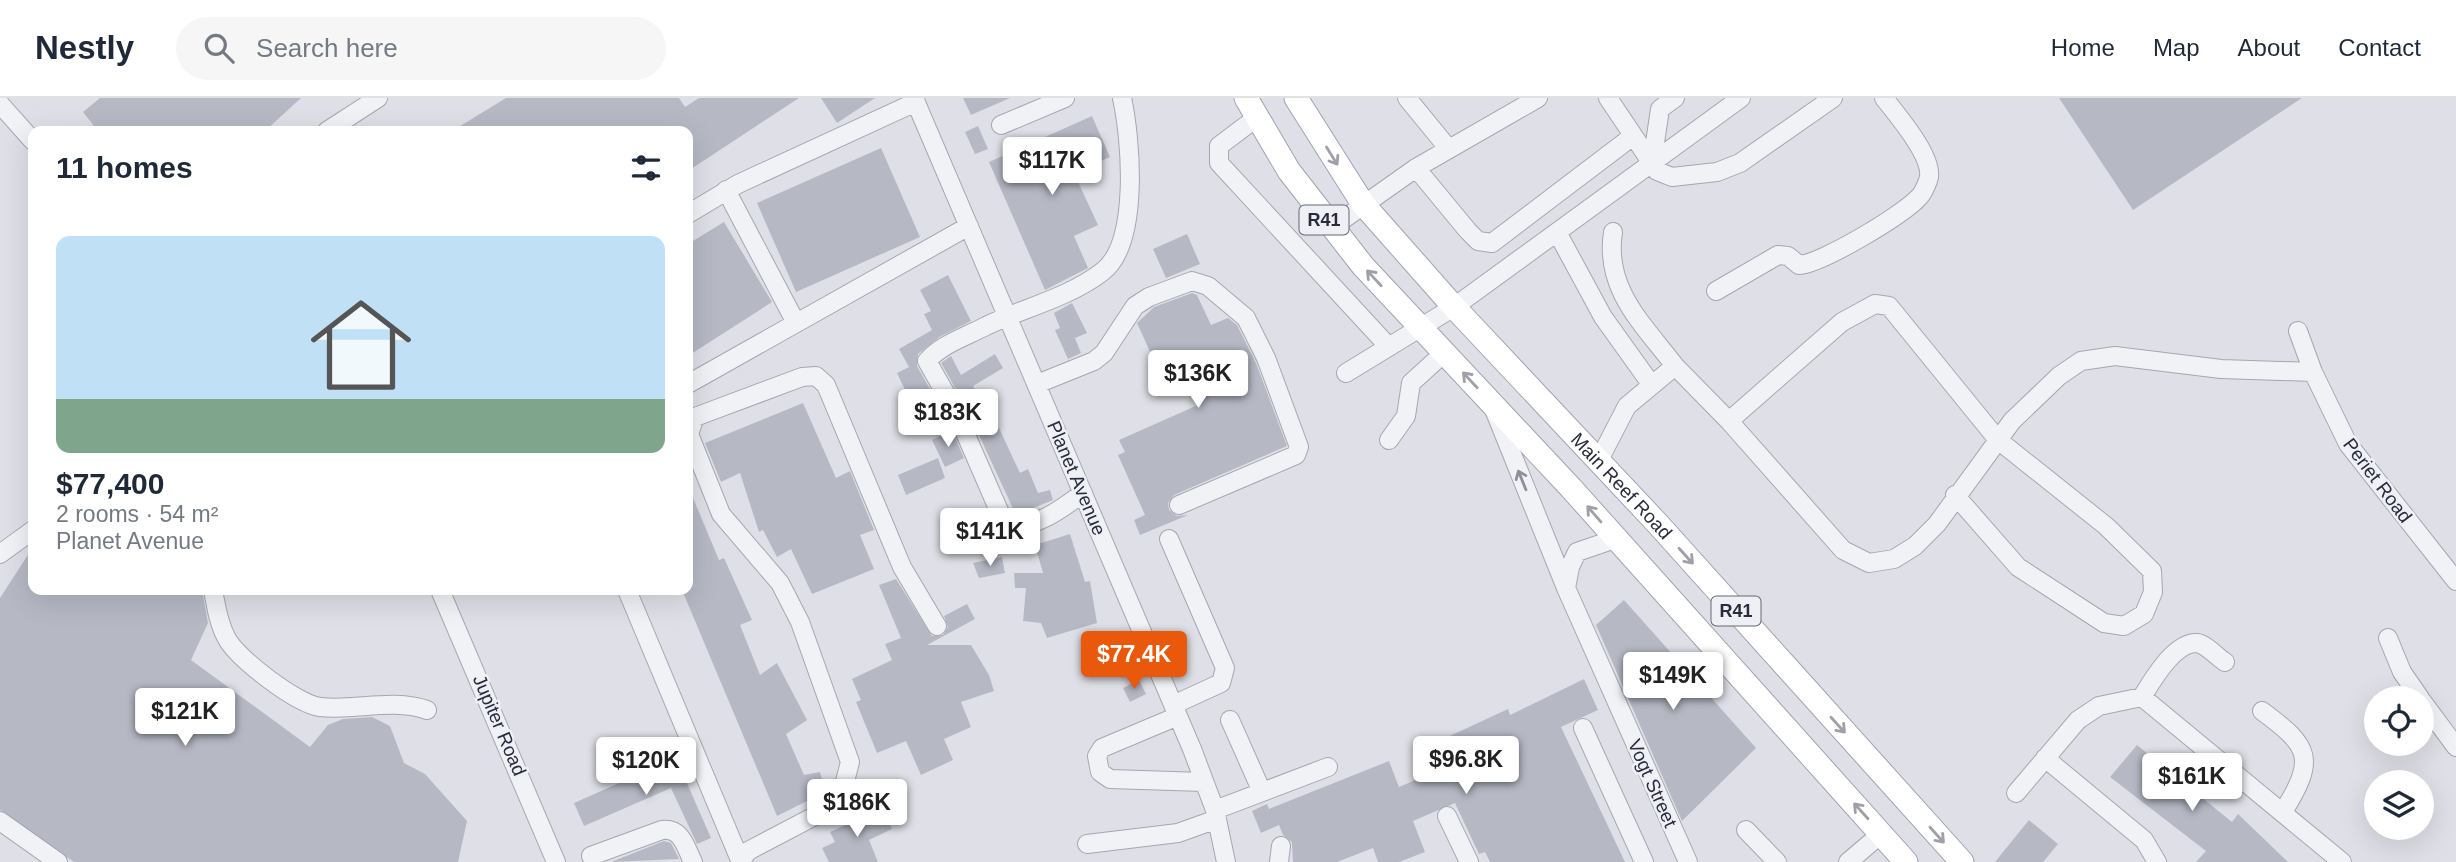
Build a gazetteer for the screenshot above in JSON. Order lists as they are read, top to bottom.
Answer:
{
  "streets": {
    "main road": ["R41", "Main Reef Road"],
    "street": [
      "Planet Avenue",
      "Periet Road",
      "Jupiter Road",
      "Vogt Street"
    ]
  },
  "crossings": [
    ["Main Reef Road", "Vogt Street"]
  ],
  "one_way": ["Vogt Street"],
  "page": {
    "header": "Nestly",
    "search": "Search here",
    "nav": [
      "Home",
      "Map",
      "About",
      "Contact"
    ],
    "heading": "11 homes",
    "price": [
      "$117K",
      "$136K",
      "$183K",
      "$141K",
      "$77.4K",
      "$149K",
      "$121K",
      "$96.8K",
      "$120K",
      "$161K",
      "$186K"
    ],
    "list": [
      {
        "name": "$77,400",
        "note": "2 rooms · 54 m² · Planet Avenue"
      }
    ]
  }
}
